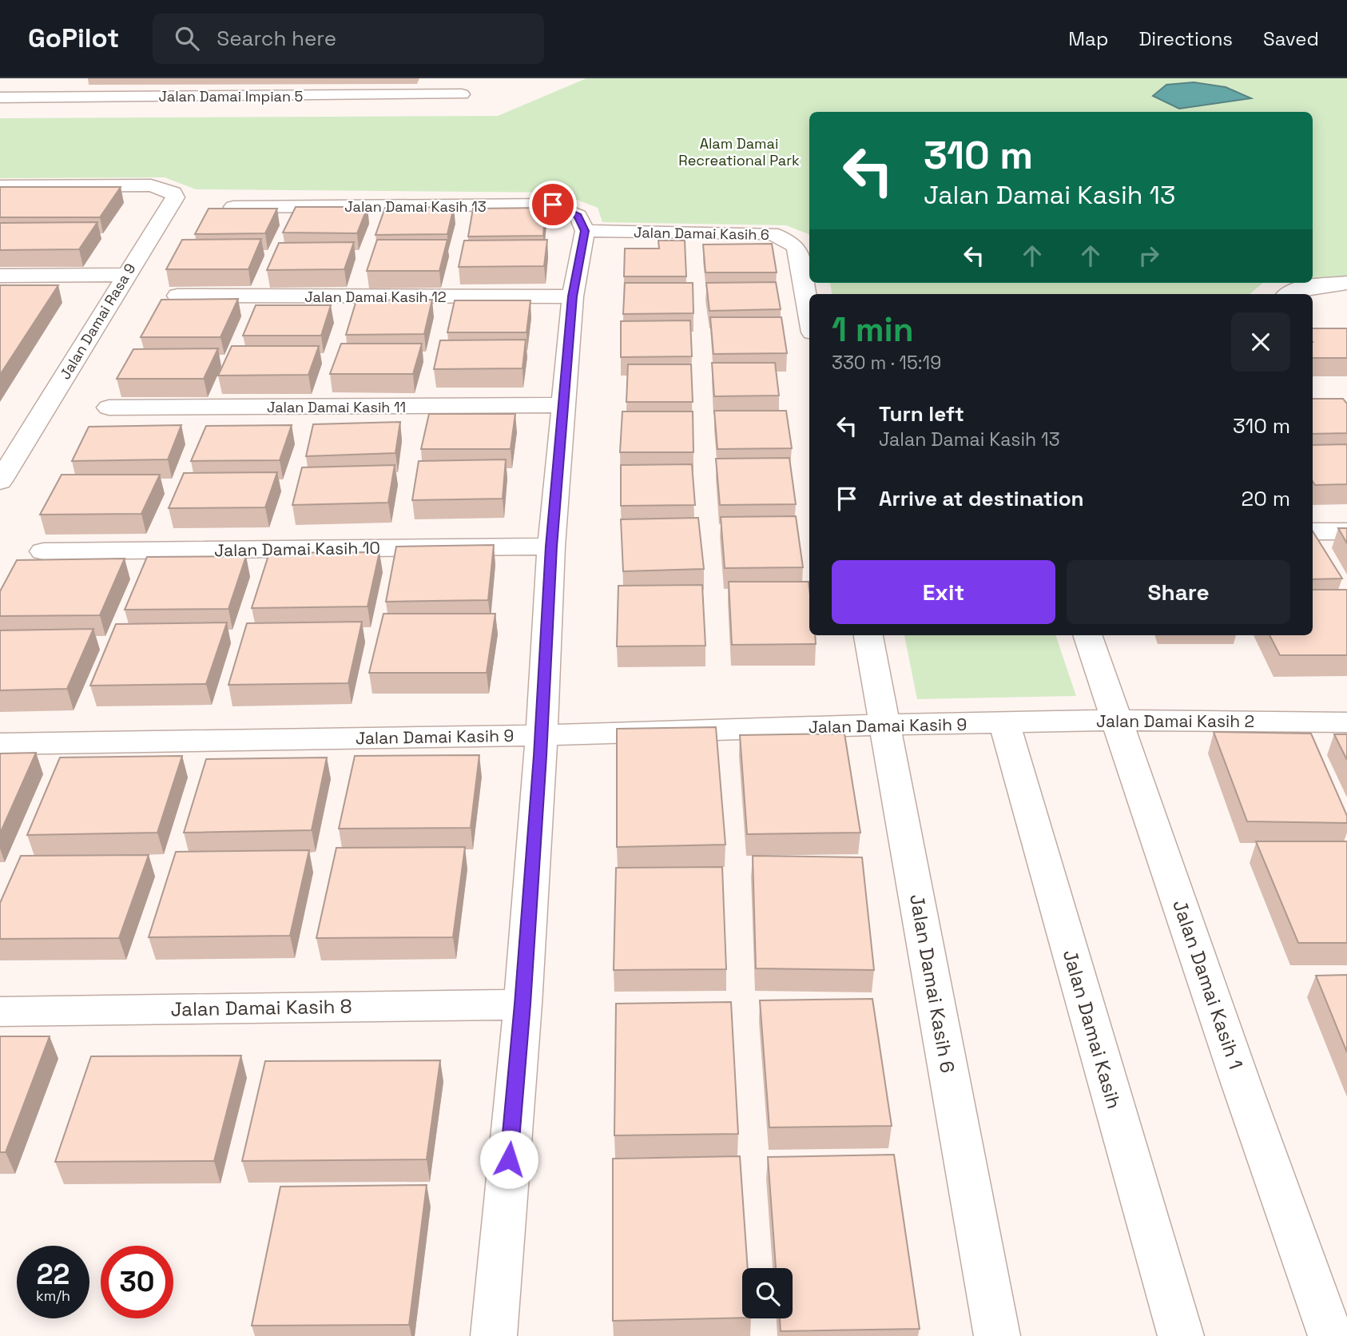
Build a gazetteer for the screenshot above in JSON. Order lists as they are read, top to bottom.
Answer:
{
  "streets": {
    "street": [
      "Jalan Damai Impian 5",
      "Jalan Damai Kasih 13",
      "Jalan Damai Kasih 6",
      "Jalan Damai Kasih 12",
      "Jalan Damai Rasa 9",
      "Jalan Damai Kasih 11",
      "Jalan Damai Kasih 10",
      "Jalan Damai Kasih 2",
      "Jalan Damai Kasih 9",
      "Jalan Damai Kasih 1",
      "Jalan Damai Kasih 8",
      "Jalan Damai Kasih"
    ]
  },
  "crossings": [
    ["Jalan Damai Kasih 13", "Jalan Damai Kasih 6"],
    ["Jalan Damai Kasih 6", "Jalan Damai Kasih 9"],
    ["Jalan Damai Kasih 2", "Jalan Damai Kasih 9"],
    ["Jalan Damai Kasih 2", "Jalan Damai Kasih 1"],
    ["Jalan Damai Kasih 2", "Jalan Damai Kasih"],
    ["Jalan Damai Kasih 9", "Jalan Damai Kasih"]
  ],
  "parks": ["Alam Damai Recreational Park"],
  "page": {
    "header": "GoPilot",
    "search": "Search here",
    "nav": ["Map", "Directions", "Saved"],
    "turn": ["310 m", "Jalan Damai Kasih 13"],
    "heading": ["1 min", "330 m · 15:19"],
    "list": [
      {
        "name": "Turn left",
        "note": "Jalan Damai Kasih 13",
        "value": "310 m"
      },
      {
        "name": "Arrive at destination",
        "value": "20 m"
      }
    ],
    "buttons": ["Exit", "Share"],
    "speed": "22 km/h",
    "limit": "30"
  }
}
